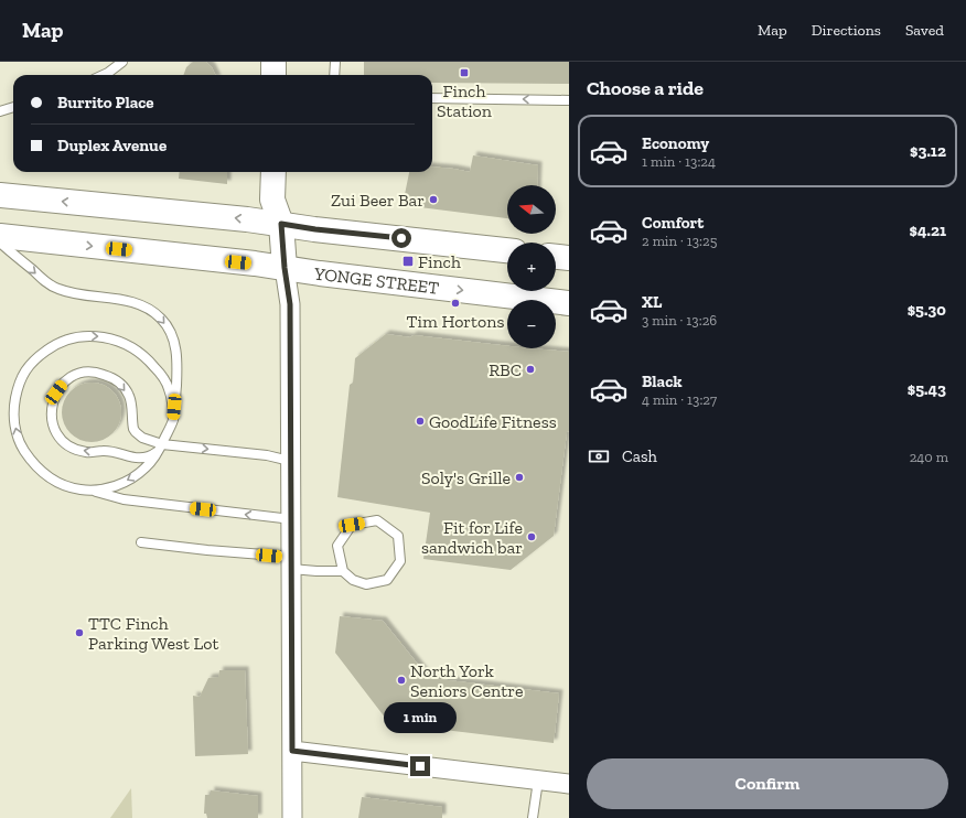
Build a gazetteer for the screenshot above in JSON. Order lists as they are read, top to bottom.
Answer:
{
  "streets": {
    "main road": ["YONGE STREET"]
  },
  "places": {
    "transit": ["Finch Station", "Finch"],
    "other": [
      "Zui Beer Bar",
      "Tim Hortons",
      "RBC",
      "GoodLife Fitness",
      "Soly's Grille",
      "Fit for Life sandwich bar",
      "TTC Finch Parking West Lot",
      "North York Seniors Centre"
    ]
  },
  "north": "left",
  "page": {
    "header": "Map",
    "nav": ["Map", "Directions", "Saved"],
    "heading": "Choose a ride",
    "banner": ["Burrito Place", "Duplex Avenue"],
    "list": [
      {
        "name": "Economy",
        "note": "1 min · 13:24",
        "value": "$3.12"
      },
      {
        "name": "Comfort",
        "note": "2 min · 13:25",
        "value": "$4.21"
      },
      {
        "name": "XL",
        "note": "3 min · 13:26",
        "value": "$5.30"
      },
      {
        "name": "Black",
        "note": "4 min · 13:27",
        "value": "$5.43"
      }
    ],
    "map_buttons": ["+", "−"],
    "pay": ["Cash", "240 m"],
    "bubble": "1 min",
    "buttons": "Confirm"
  }
}
